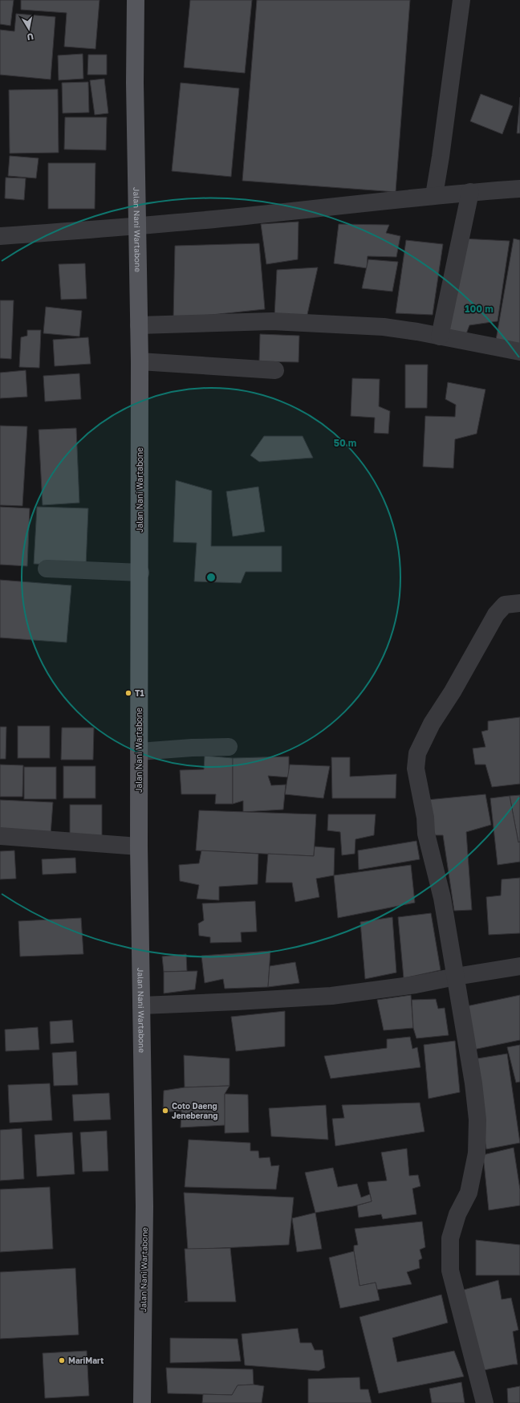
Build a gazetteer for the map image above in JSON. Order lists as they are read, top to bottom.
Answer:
{
  "streets": {
    "main road": ["Jalan Nani Wartabone"]
  },
  "places": ["T1", "Coto Daeng Jeneberang", "MariMart"],
  "north": "bottom",
  "rings": ["100 m", "50 m"]
}
